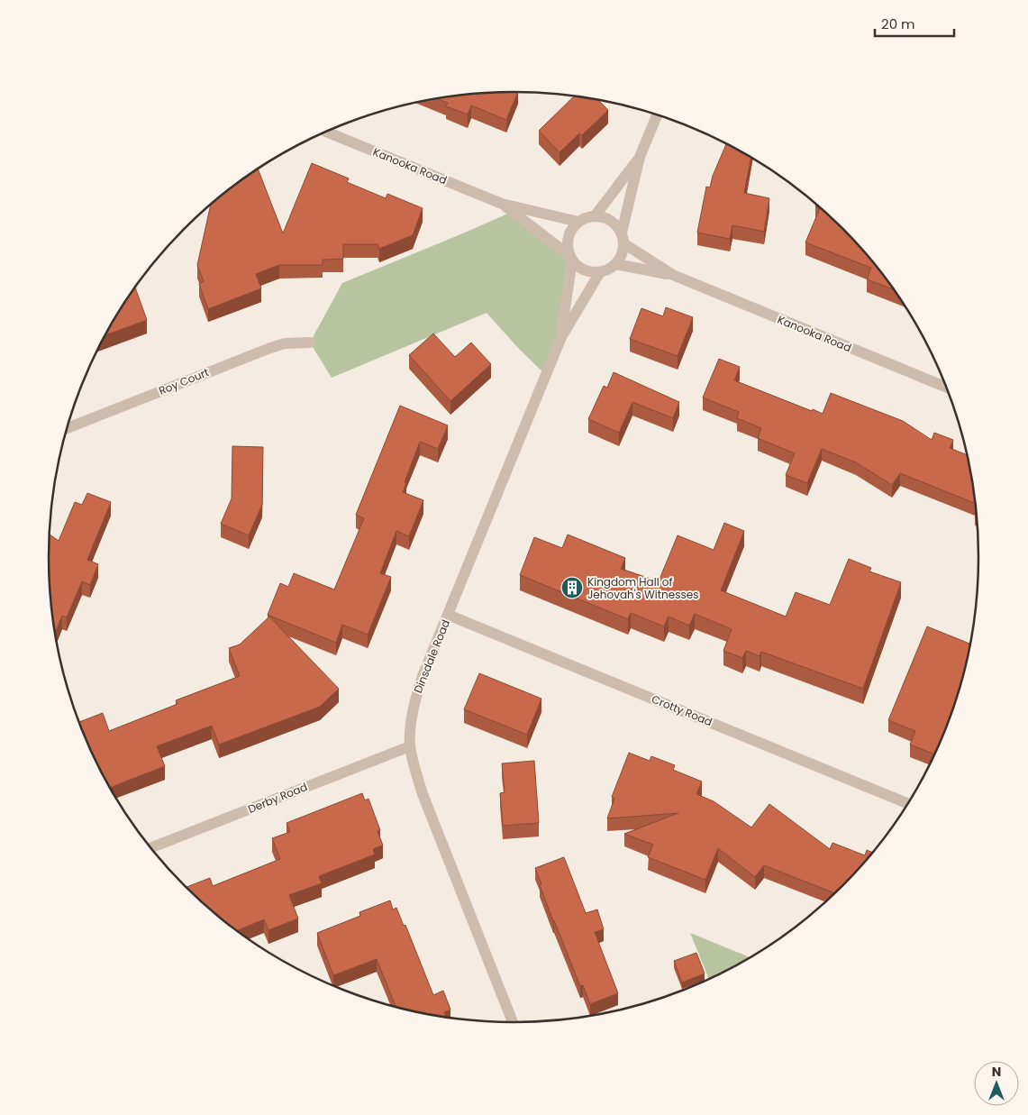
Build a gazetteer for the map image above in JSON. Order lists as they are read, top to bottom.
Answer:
{
  "streets": {
    "street": [
      "Kanooka Road",
      "Roy Court",
      "Dinsdale Road",
      "Crotty Road",
      "Derby Road"
    ]
  },
  "crossings": [
    ["Kanooka Road", "Dinsdale Road"],
    ["Dinsdale Road", "Crotty Road"],
    ["Dinsdale Road", "Derby Road"]
  ],
  "places": {
    "building": ["Kingdom Hall of Jehovah's Witnesses"]
  },
  "scale_bar": "20 m",
  "north": "top"
}
